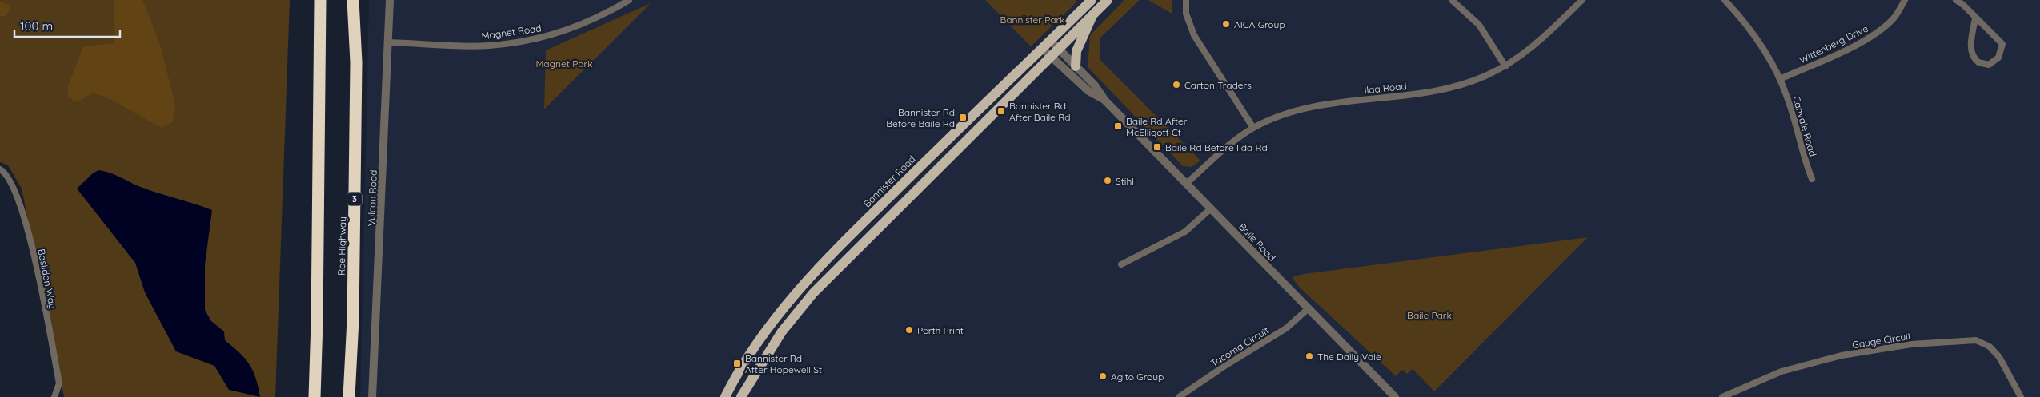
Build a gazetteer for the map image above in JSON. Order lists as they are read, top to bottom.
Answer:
{
  "streets": {
    "highway": ["3", "Roe Highway"],
    "main road": ["Bannister Road"],
    "street": [
      "Magnet Road",
      "Wittenberg Drive",
      "Ilda Road",
      "Canvale Road",
      "Vulcan Road",
      "Baile Road",
      "Basildon Way",
      "Gauge Circuit",
      "Tacoma Circuit"
    ]
  },
  "crossings": [
    ["Magnet Road", "Vulcan Road"],
    ["Wittenberg Drive", "Canvale Road"],
    ["Ilda Road", "Baile Road"],
    ["Bannister Road", "Baile Road"],
    ["Baile Road", "Tacoma Circuit"]
  ],
  "parks": ["Bannister Park", "Magnet Park", "Baile Park"],
  "places": {
    "other": [
      "AICA Group",
      "Carton Traders",
      "Stihl",
      "Perth Print",
      "The Daily Vale",
      "Agito Group"
    ],
    "transit": [
      "Bannister Rd After Baile Rd",
      "Bannister Rd Before Baile Rd",
      "Baile Rd After McElligott Ct",
      "Baile Rd Before Ilda Rd",
      "Bannister Rd After Hopewell St"
    ]
  },
  "scale_bar": "100 m"
}
